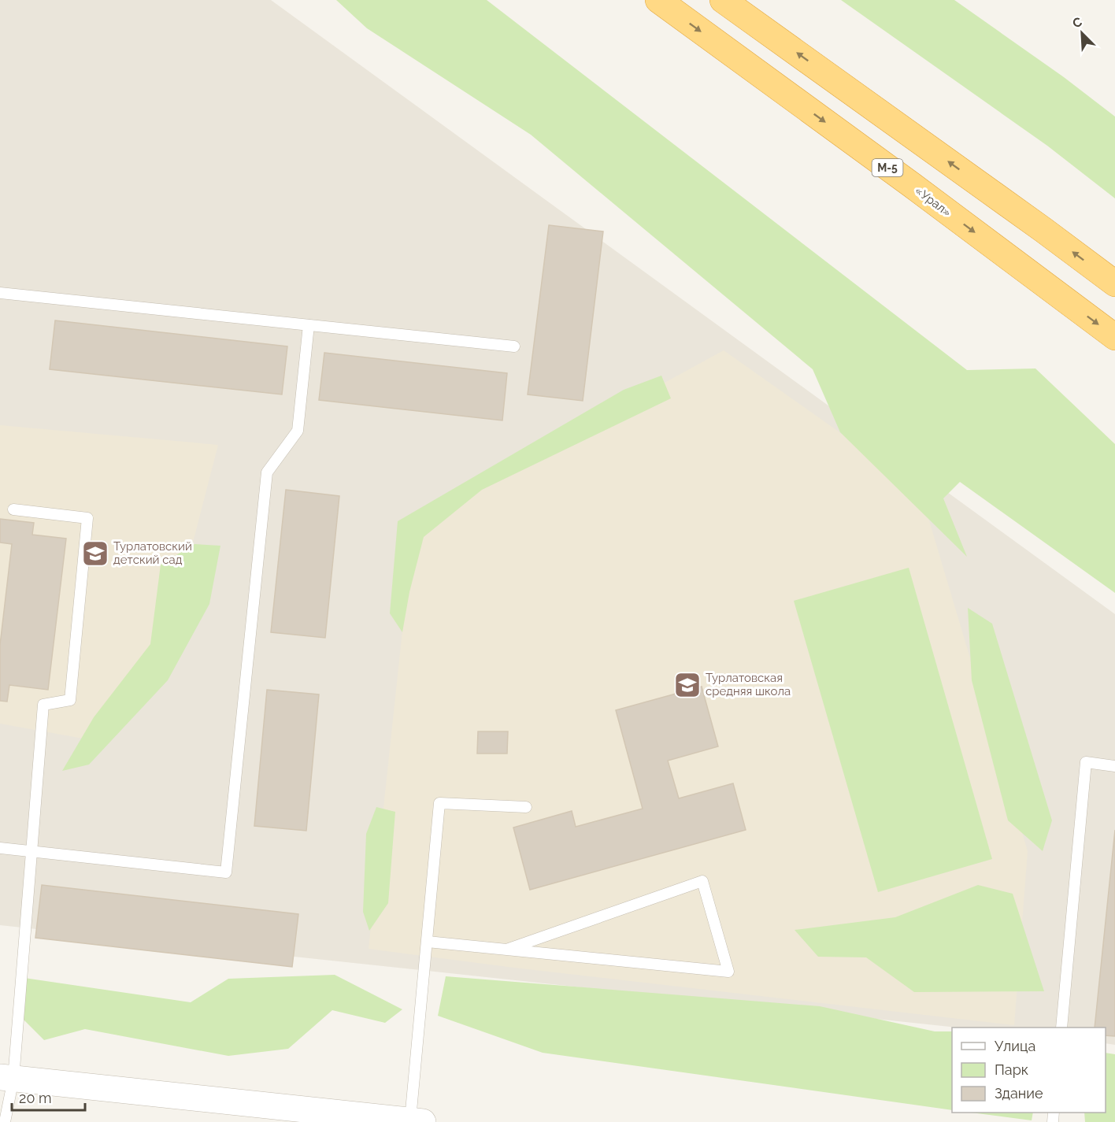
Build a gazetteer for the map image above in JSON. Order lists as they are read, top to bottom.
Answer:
{
  "streets": {
    "highway": ["М-5", "«Урал»"]
  },
  "places": {
    "school or university": ["Турлатовский детский сад", "Турлатовская средняя школа"]
  },
  "legend": ["Улица", "Парк", "Здание"],
  "scale_bar": "20 m",
  "north": "top left"
}
